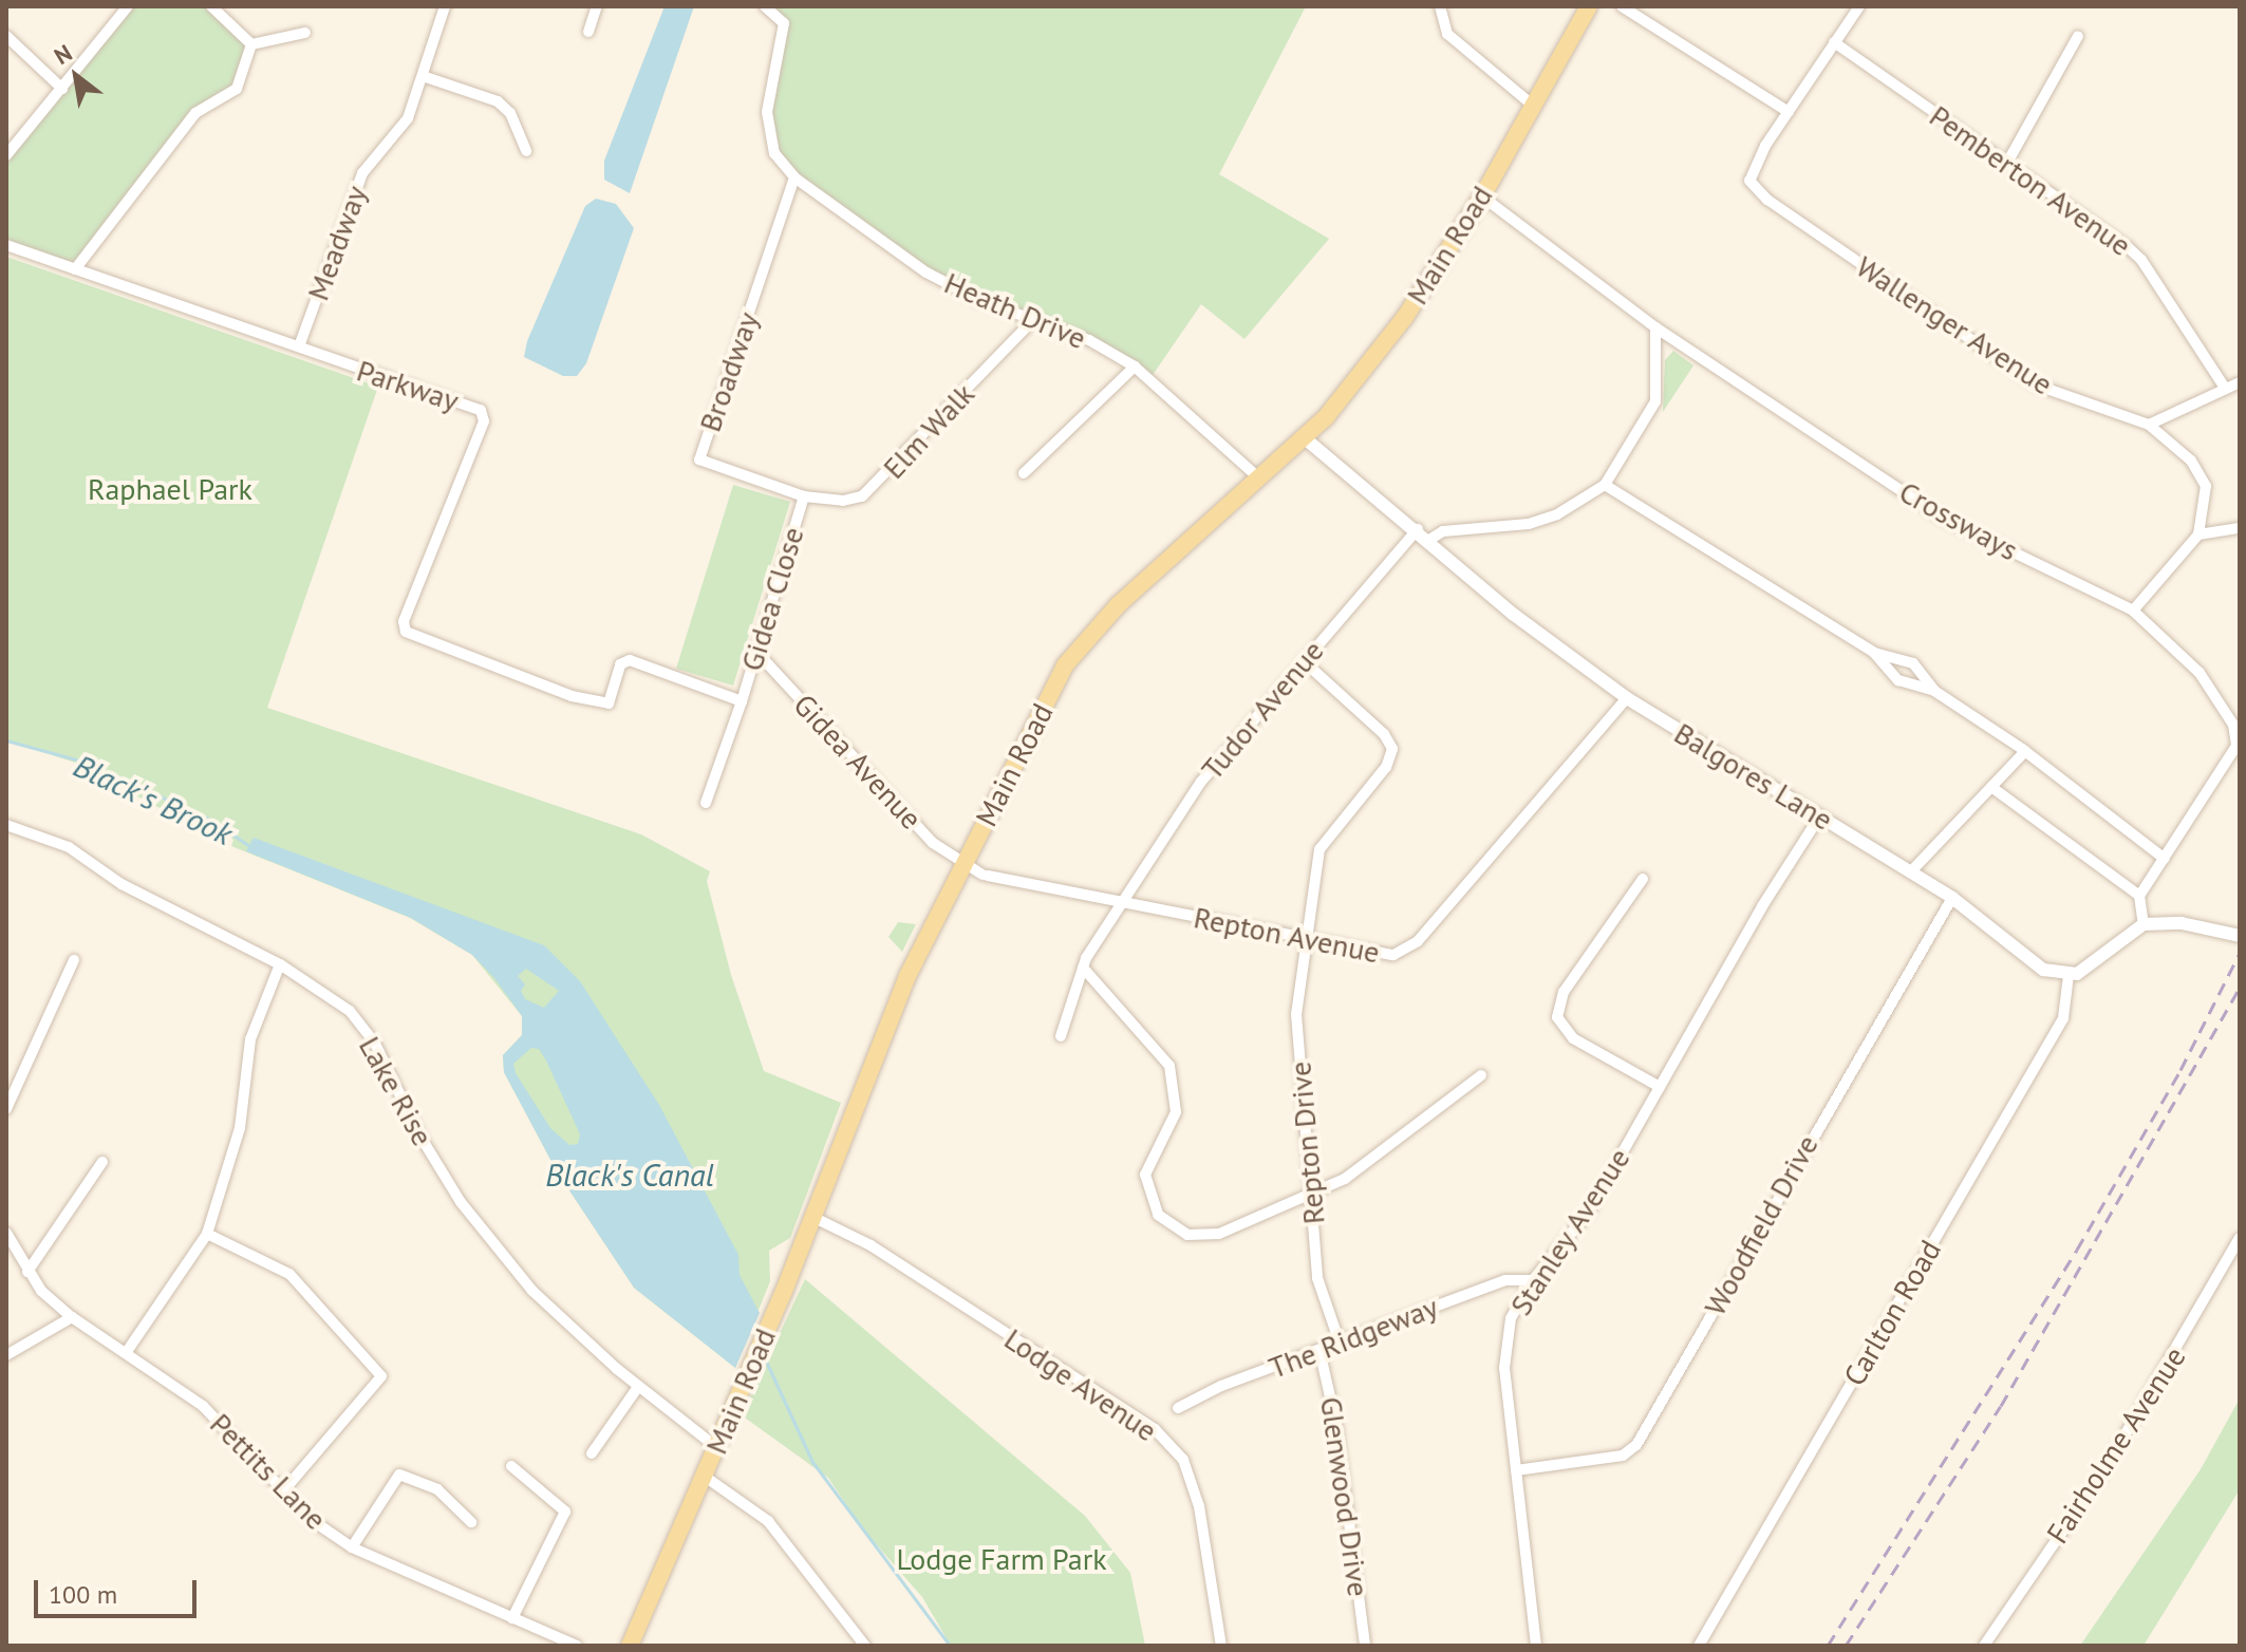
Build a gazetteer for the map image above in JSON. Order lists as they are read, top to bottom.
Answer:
{
  "streets": {
    "main road": ["Main Road"],
    "street": [
      "Pemberton Avenue",
      "Meadway",
      "Heath Drive",
      "Wallenger Avenue",
      "Broadway",
      "Parkway",
      "Elm Walk",
      "Crossways",
      "Gidea Close",
      "Tudor Avenue",
      "Gidea Avenue",
      "Balgores Lane",
      "Repton Avenue",
      "Lake Rise",
      "Repton Drive",
      "Woodfield Drive",
      "Stanley Avenue",
      "Carlton Road",
      "The Ridgeway",
      "Lodge Avenue",
      "Fairholme Avenue",
      "Pettits Lane",
      "Glenwood Drive"
    ]
  },
  "crossings": [
    ["Meadway", "Parkway"],
    ["Main Road", "Heath Drive"],
    ["Main Road", "Crossways"],
    ["Main Road", "Gidea Avenue"],
    ["Main Road", "Balgores Lane"],
    ["Main Road", "Repton Avenue"],
    ["Main Road", "Lake Rise"],
    ["Main Road", "Lodge Avenue"],
    ["Heath Drive", "Broadway"],
    ["Heath Drive", "Elm Walk"],
    ["Broadway", "Elm Walk"],
    ["Broadway", "Gidea Close"],
    ["Parkway", "Gidea Close"],
    ["Elm Walk", "Gidea Close"],
    ["Gidea Close", "Gidea Avenue"],
    ["Tudor Avenue", "Balgores Lane"],
    ["Tudor Avenue", "Repton Avenue"],
    ["Tudor Avenue", "Repton Drive"],
    ["Gidea Avenue", "Repton Avenue"],
    ["Balgores Lane", "Repton Avenue"],
    ["Balgores Lane", "Woodfield Drive"],
    ["Balgores Lane", "Stanley Avenue"],
    ["Balgores Lane", "Carlton Road"],
    ["Repton Avenue", "Repton Drive"],
    ["Repton Drive", "The Ridgeway"],
    ["Woodfield Drive", "Stanley Avenue"],
    ["Stanley Avenue", "The Ridgeway"],
    ["The Ridgeway", "Glenwood Drive"]
  ],
  "water": ["Black's Brook", "Black's Canal"],
  "parks": ["Raphael Park", "Lodge Farm Park"],
  "scale_bar": "100 m",
  "north": "top left"
}
